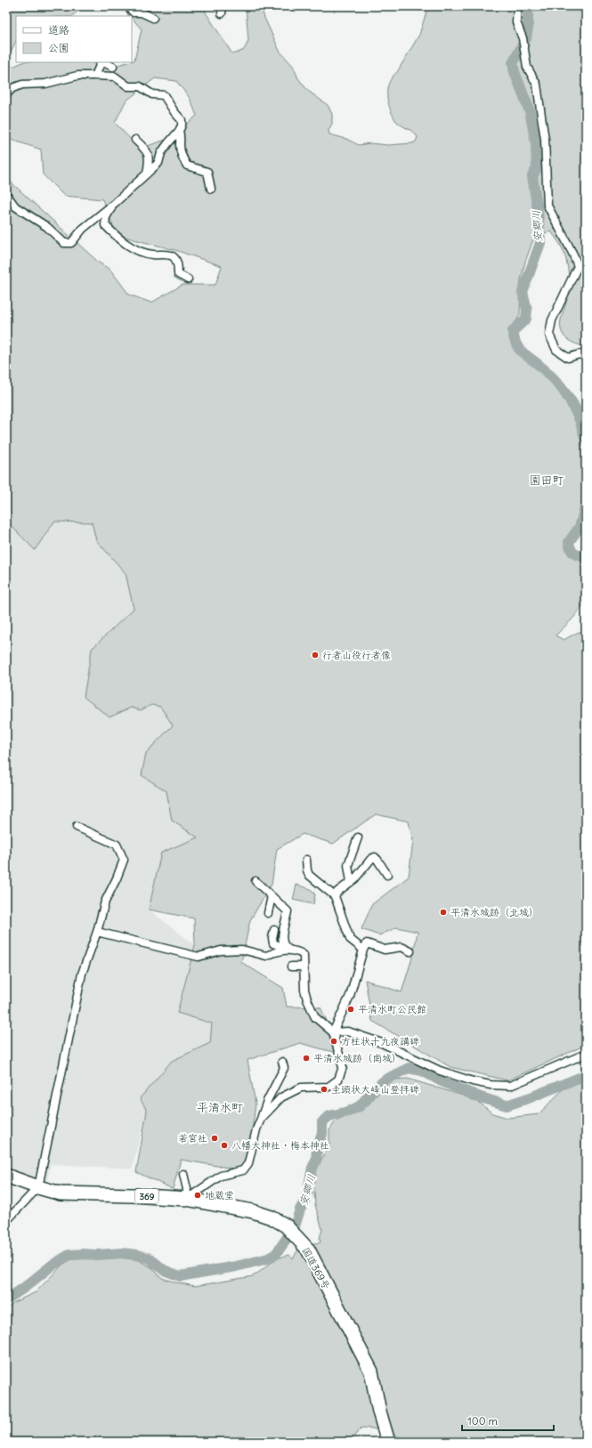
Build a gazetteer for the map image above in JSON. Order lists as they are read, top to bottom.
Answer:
{
  "streets": {
    "highway": ["369", "国道369号"]
  },
  "districts": ["園田町", "平清水町"],
  "water": ["安郷川"],
  "places": [
    "行者山役行者像",
    "平清水城跡（北城）",
    "平清水町公民館",
    "方柱状十九夜講碑",
    "平清水城跡（南城）",
    "圭頭状大峰山登拝碑",
    "若宮社",
    "八幡大神社・梅本神社",
    "地蔵堂"
  ],
  "legend": ["道路", "公園"],
  "scale_bar": "100 m"
}
